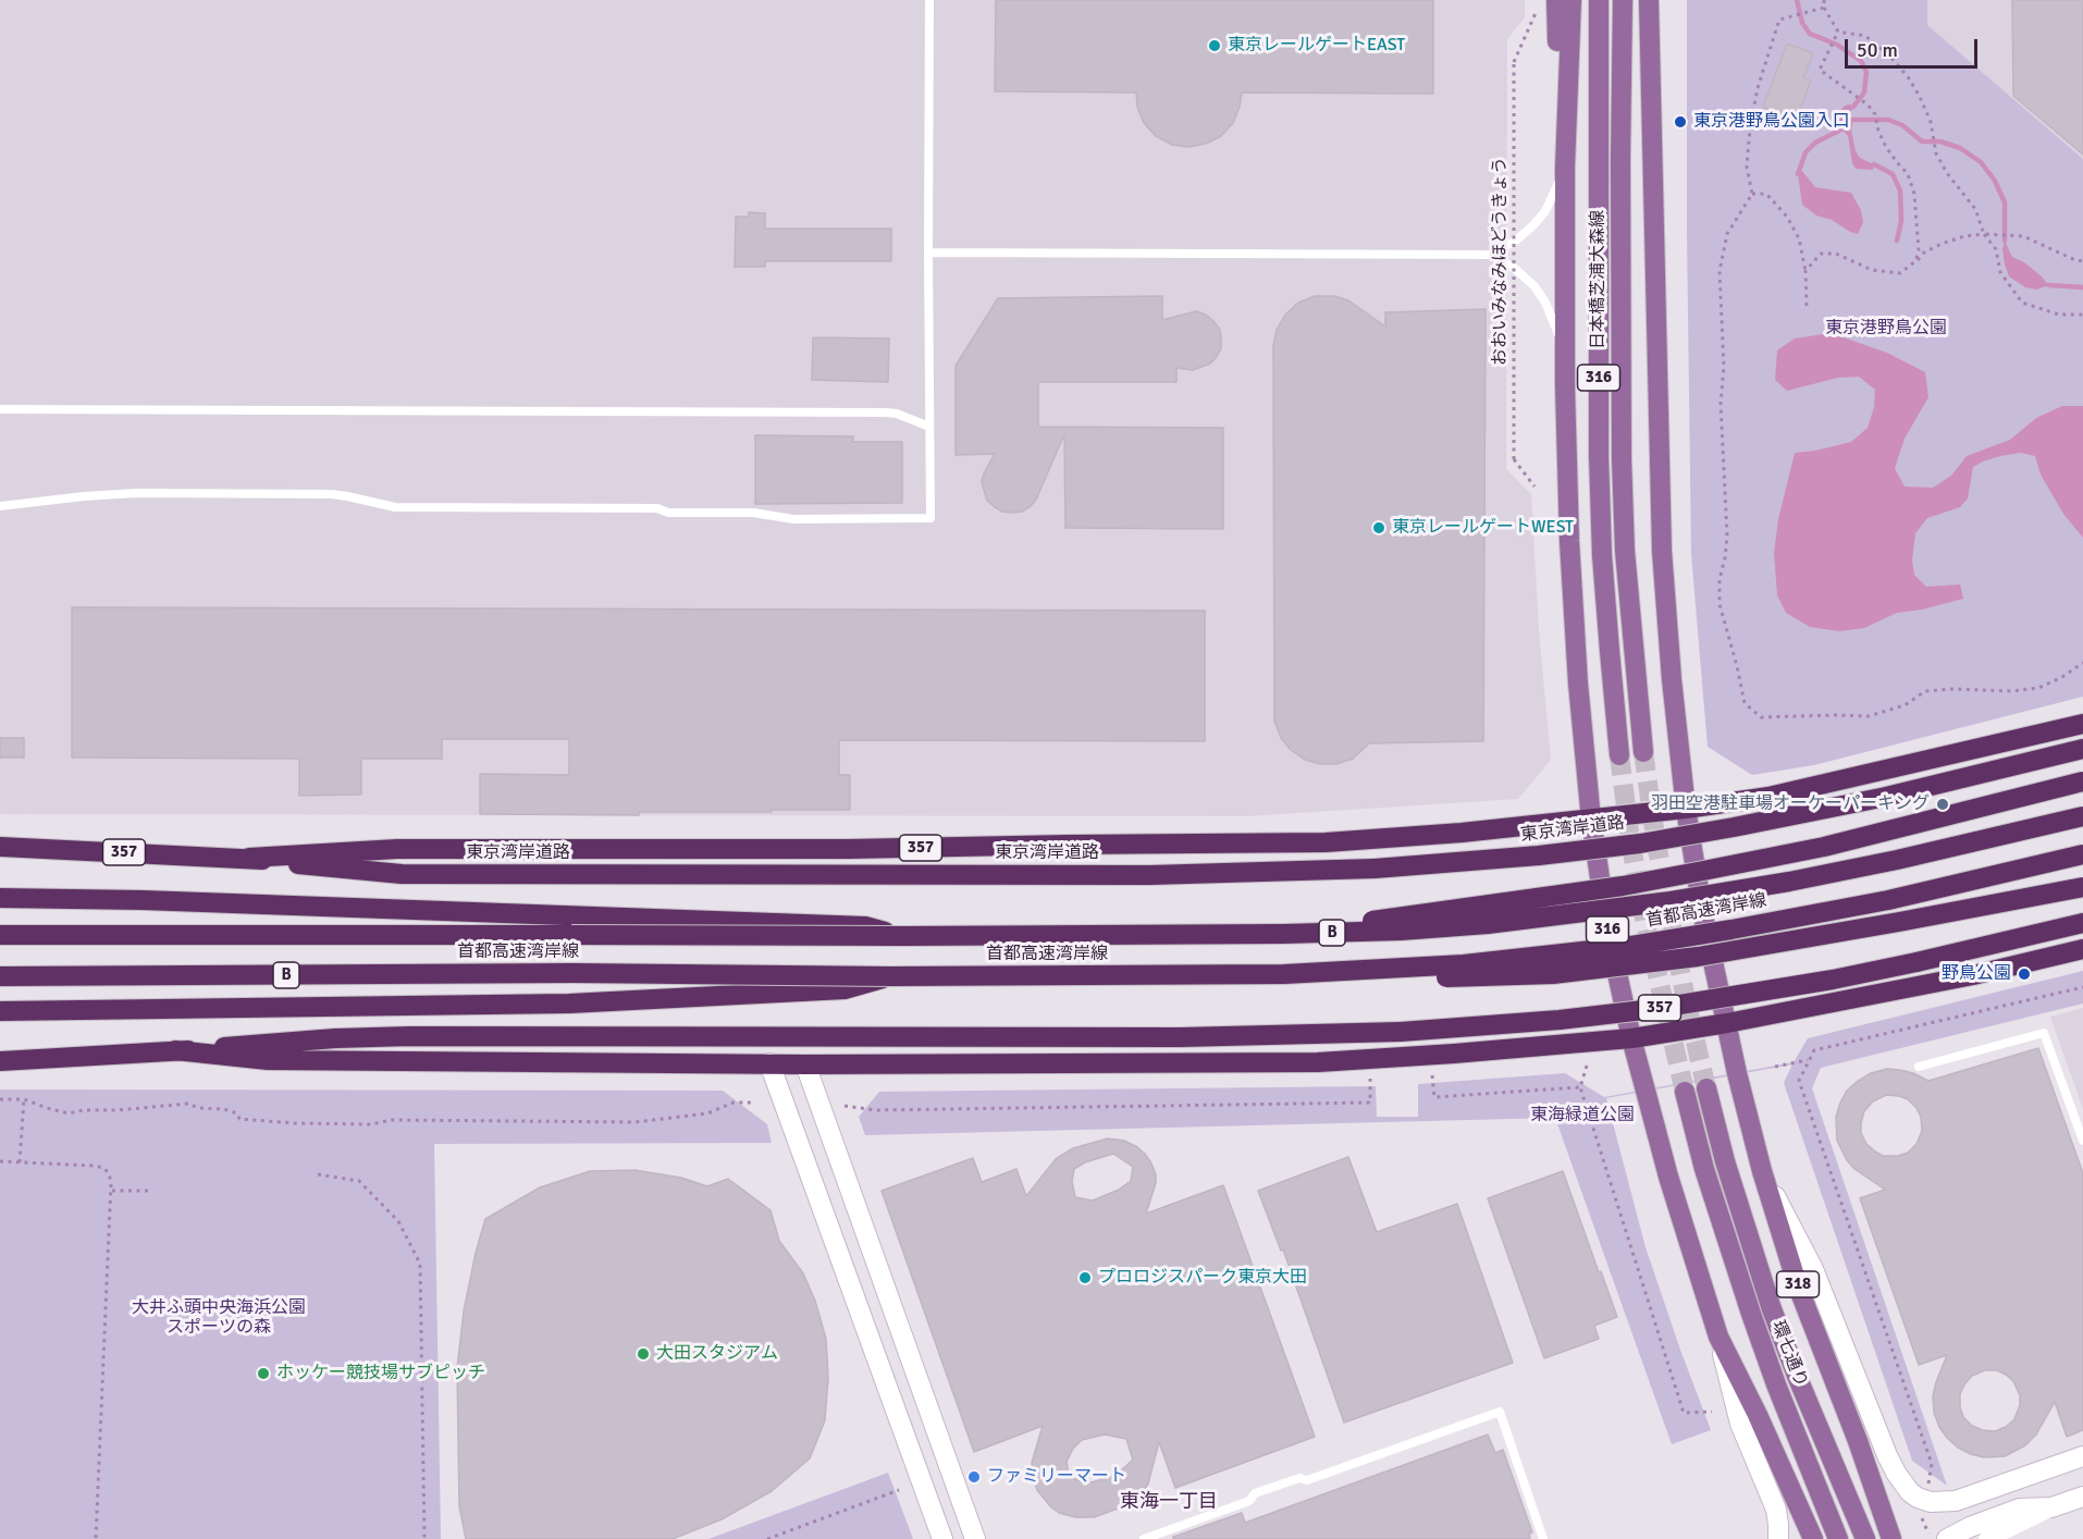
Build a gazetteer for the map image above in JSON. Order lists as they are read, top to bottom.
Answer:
{
  "streets": {
    "highway": [
      "東京湾岸道路",
      "357",
      "首都高速湾岸線",
      "B"
    ],
    "main road": [
      "日本橋芝浦大森線",
      "316",
      "318",
      "環七通り"
    ],
    "path": ["おおいみなみほどうきょう"]
  },
  "crossings": [
    ["316", "357"],
    ["東京湾岸道路", "357"],
    ["357", "318"],
    ["首都高速湾岸線", "B"]
  ],
  "districts": ["東海一丁目"],
  "parks": ["東京港野鳥公園", "東海緑道公園", "大井ふ頭中央海浜公園 スポーツの森"],
  "places": [
    "東京レールゲートEAST",
    "東京港野鳥公園入口",
    "東京レールゲートWEST",
    "羽田空港駐車場オーケーパーキング",
    "野鳥公園",
    "プロロジスパーク東京大田",
    "大田スタジアム",
    "ホッケー競技場サブピッチ",
    "ファミリーマート"
  ],
  "scale_bar": "50 m"
}
